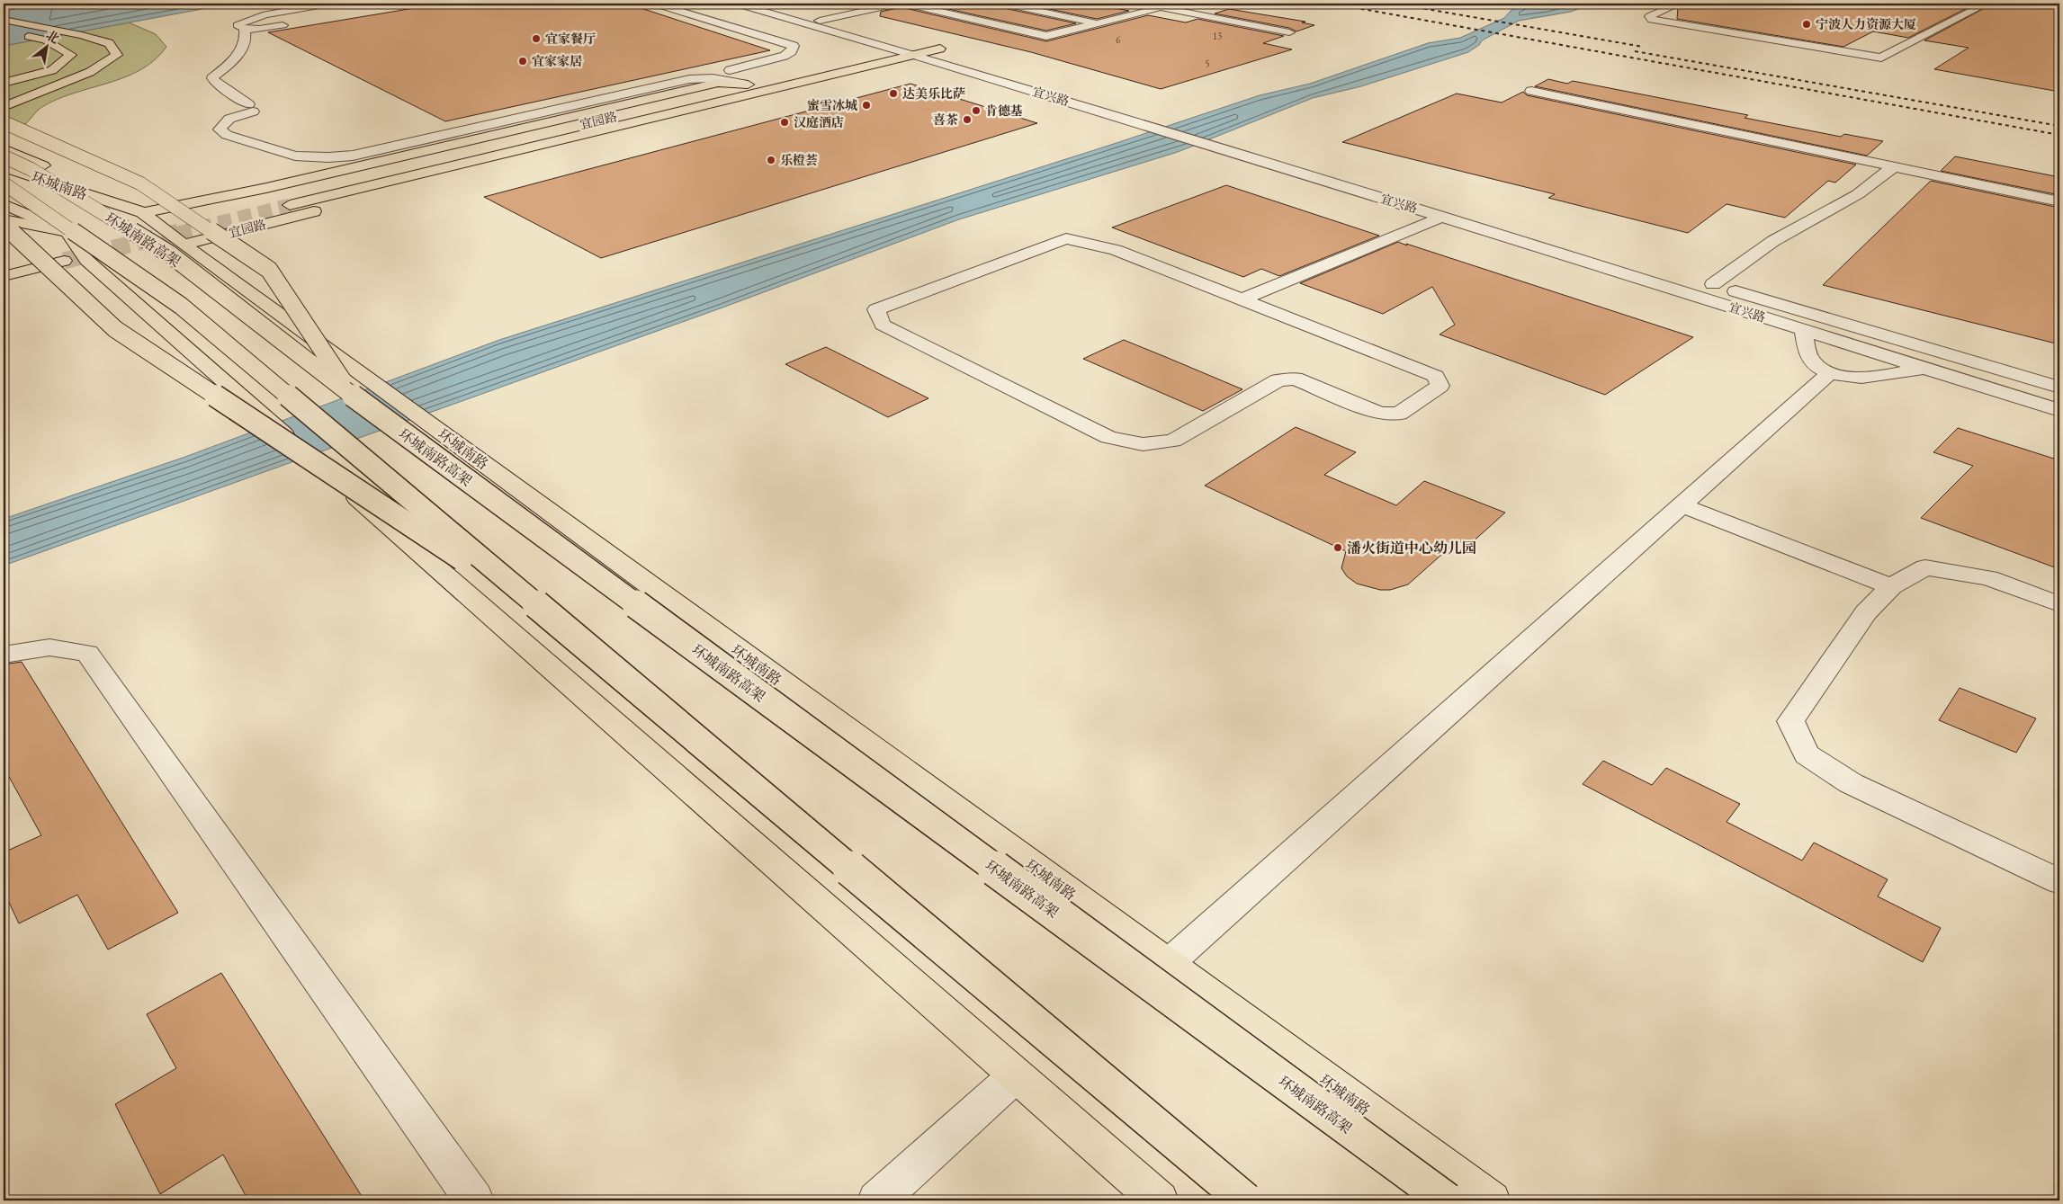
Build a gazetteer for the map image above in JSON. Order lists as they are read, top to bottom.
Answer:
{
  "streets": {
    "main road": ["宜园路", "环城南路", "环城南路高架"],
    "street": ["宜兴路"]
  },
  "crossings": [
    ["宜兴路", "宜园路"],
    ["宜园路", "环城南路"]
  ],
  "places": [
    "宁波人力资源大厦",
    "宜家餐厅",
    "宜家家居",
    "达美乐比萨",
    "蜜雪冰城",
    "肯德基",
    "喜茶",
    "汉庭酒店",
    "乐橙荟",
    "潘火街道中心幼儿园"
  ],
  "house_numbers": ["13", "6", "5"],
  "north": "top right"
}
